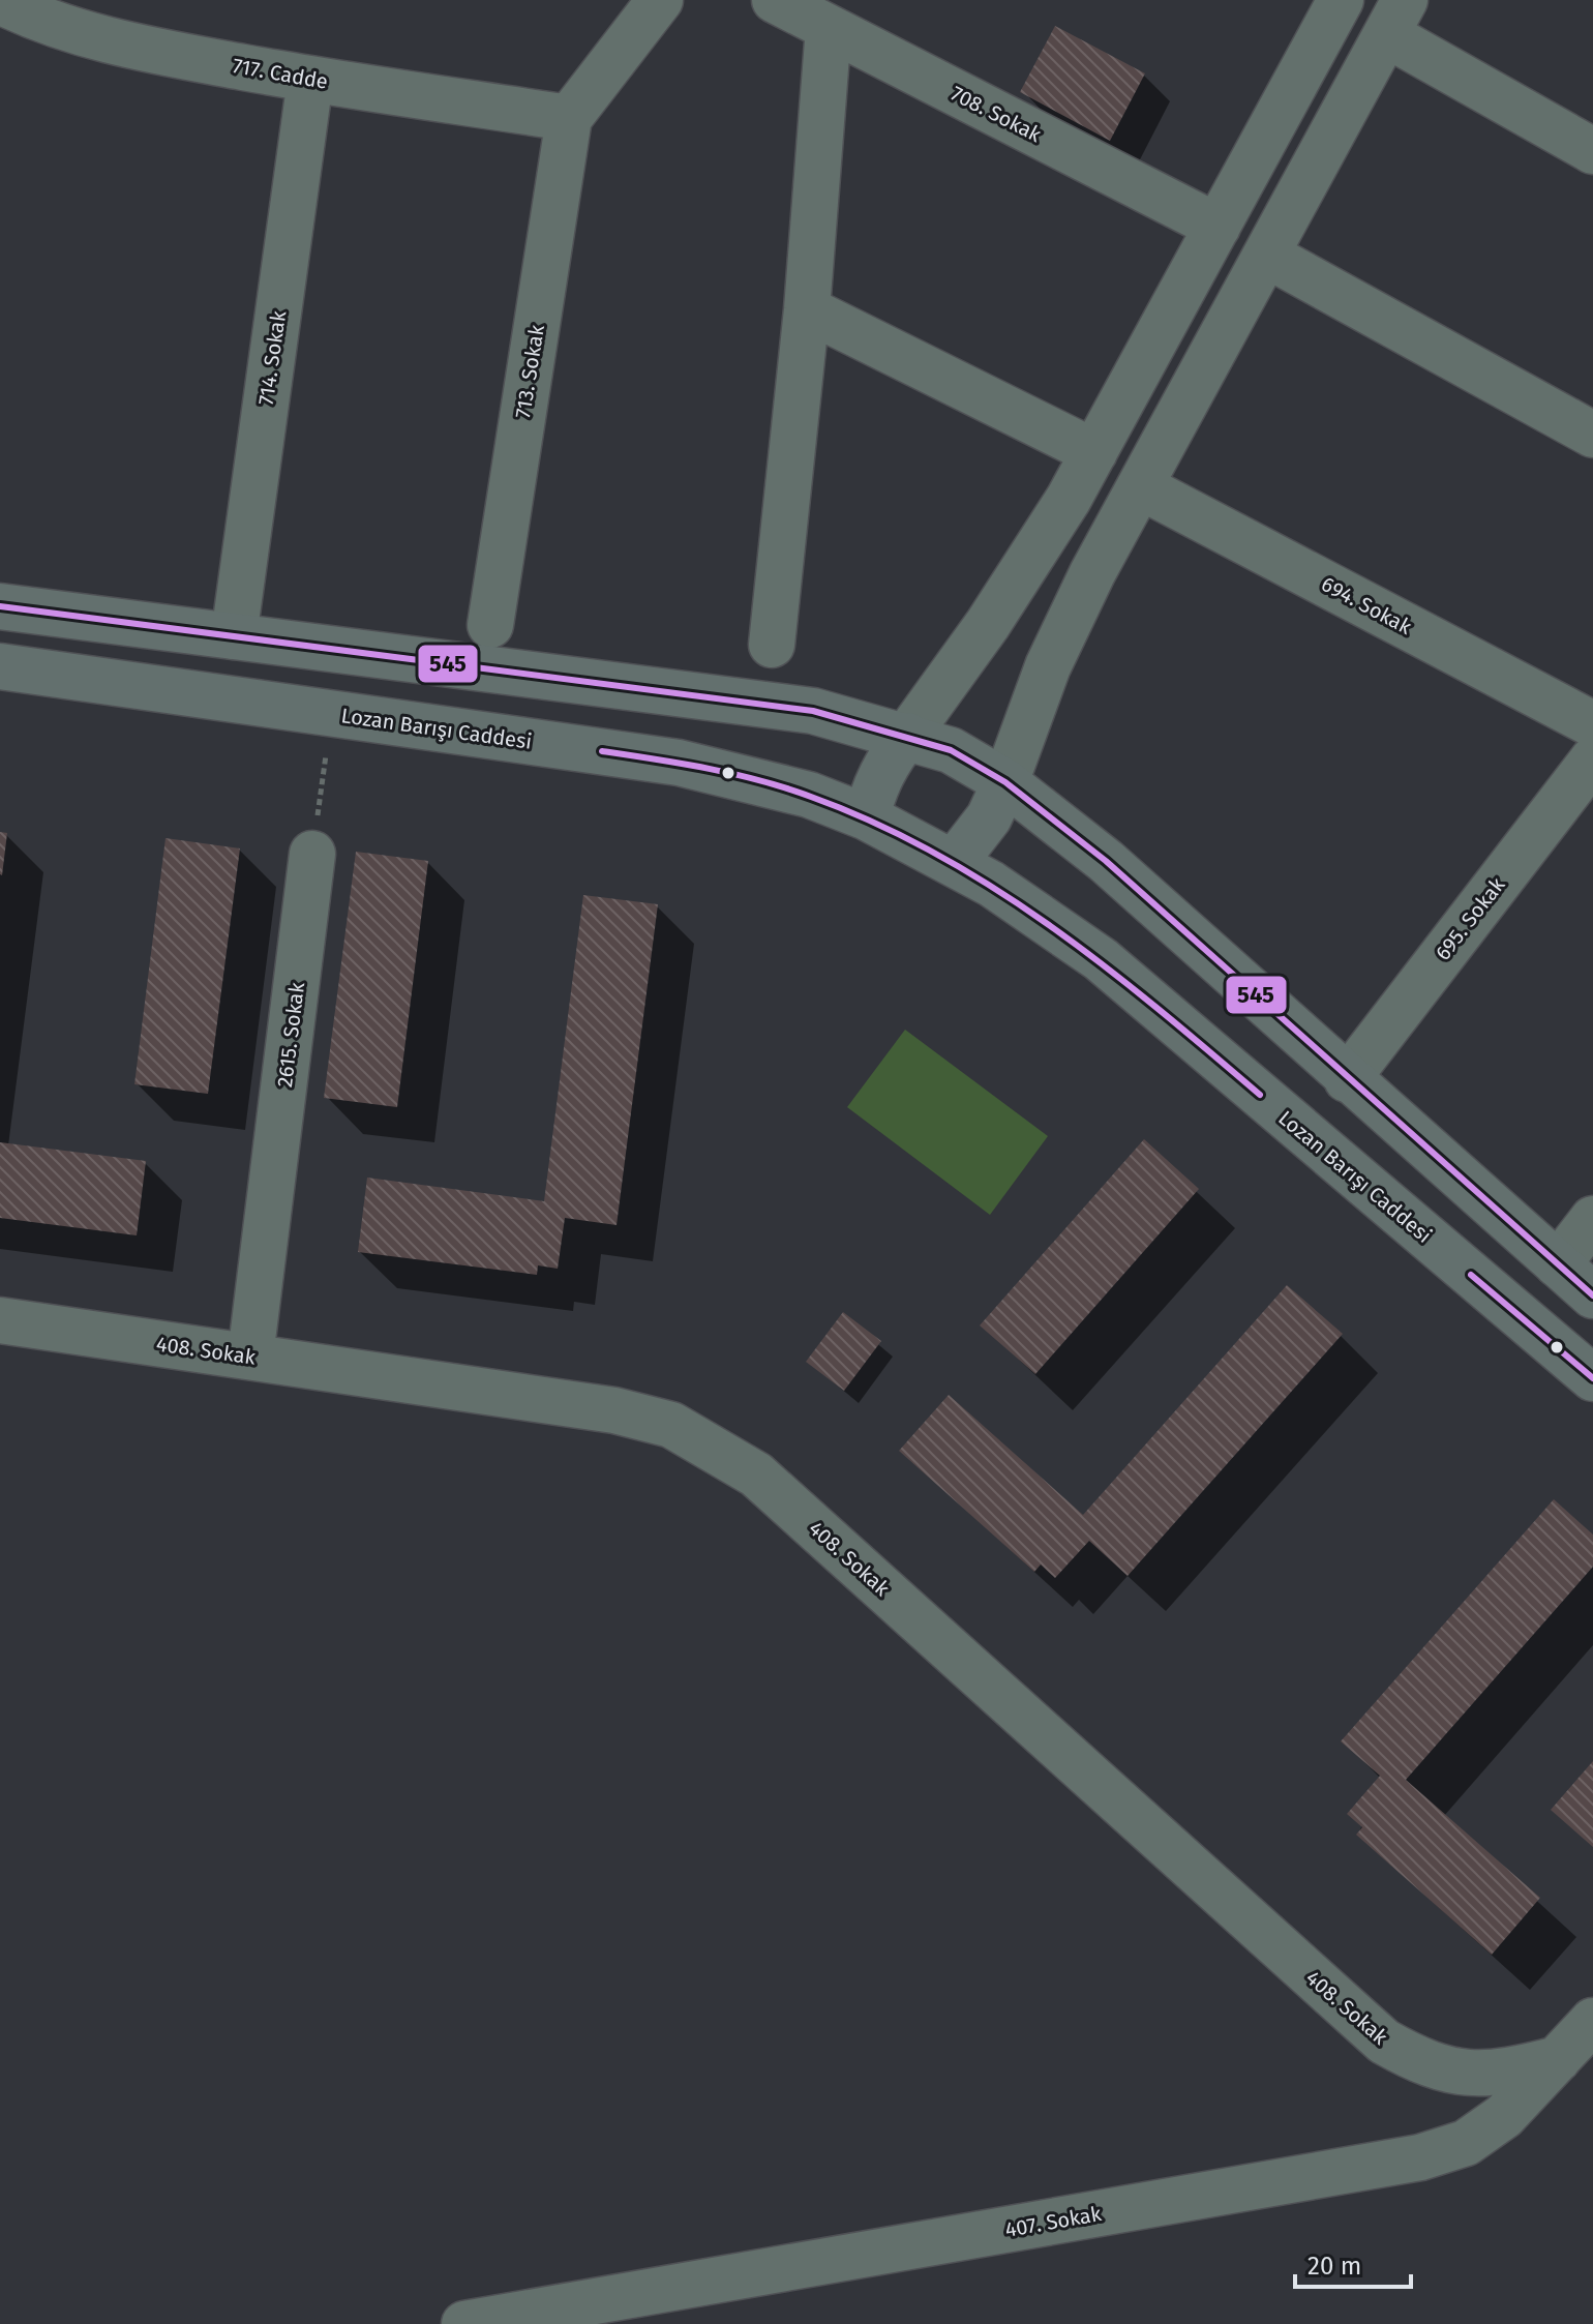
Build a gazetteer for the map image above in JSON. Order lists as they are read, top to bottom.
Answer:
{
  "streets": {
    "main road": ["Lozan Barışı Caddesi"],
    "street": [
      "717. Cadde",
      "708. Sokak",
      "714. Sokak",
      "713. Sokak",
      "694. Sokak",
      "695. Sokak",
      "2615. Sokak",
      "408. Sokak",
      "407. Sokak"
    ]
  },
  "crossings": [
    ["717. Cadde", "714. Sokak"],
    ["717. Cadde", "713. Sokak"],
    ["2615. Sokak", "408. Sokak"],
    ["408. Sokak", "407. Sokak"]
  ],
  "lines": ["transit line 545"],
  "scale_bar": "20 m"
}
